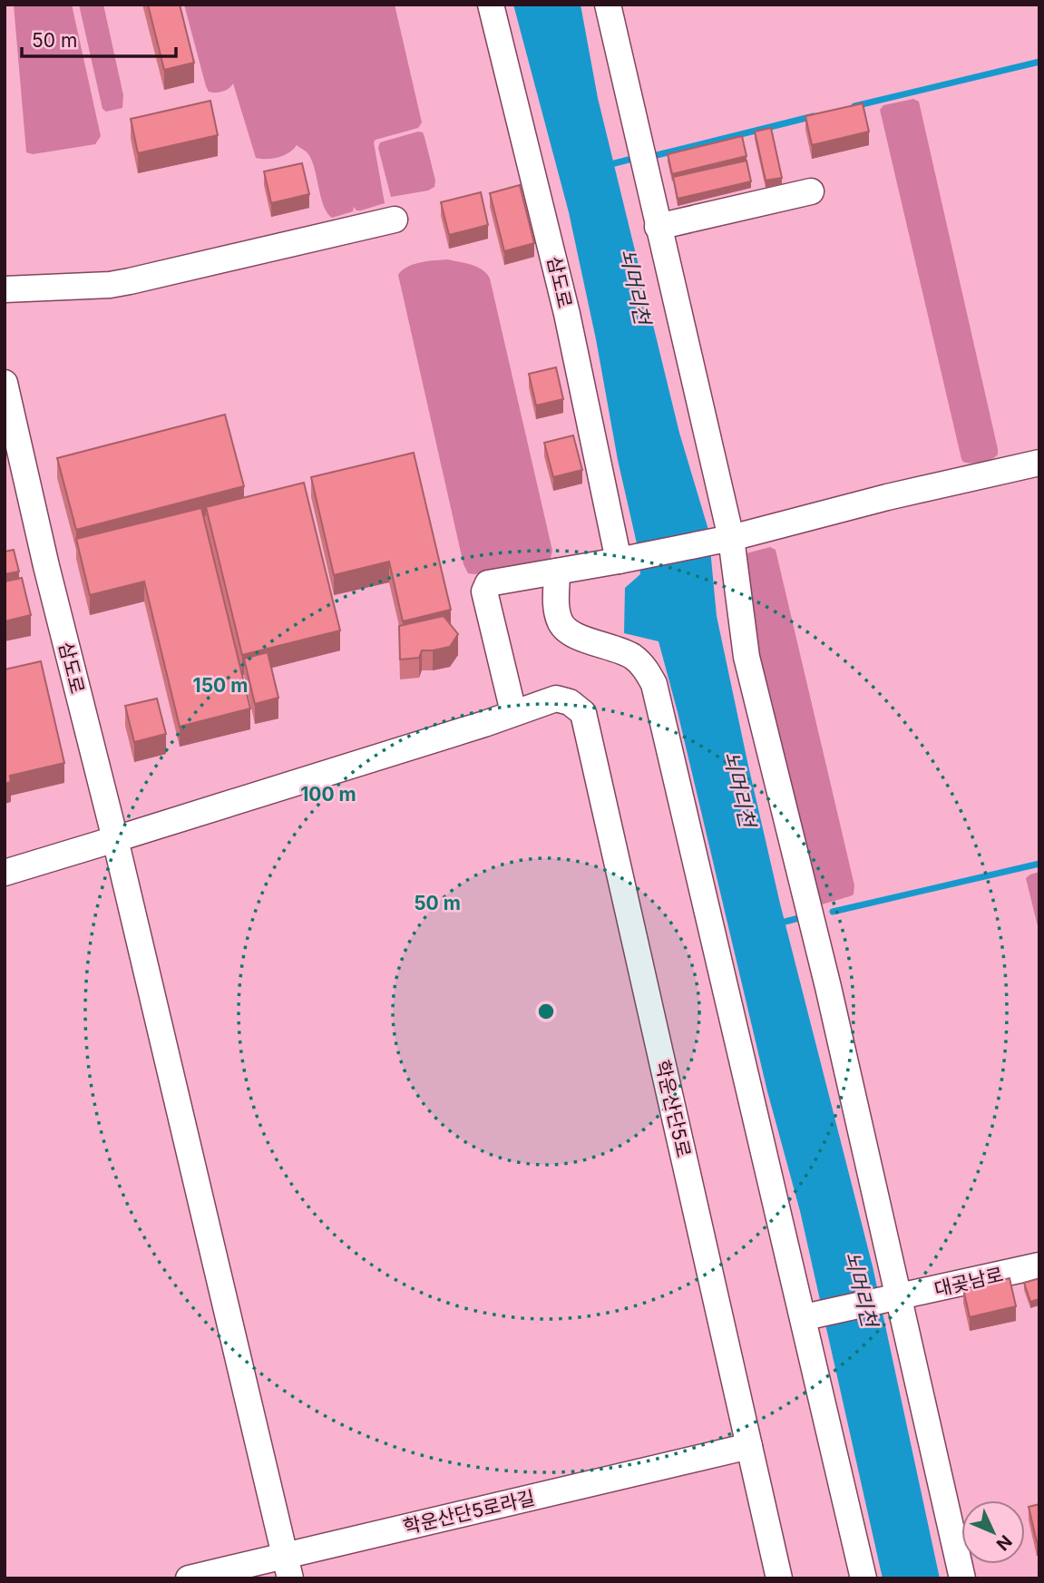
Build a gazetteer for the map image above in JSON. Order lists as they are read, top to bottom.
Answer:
{
  "streets": {
    "street": [
      "삼도로",
      "학운산단5로",
      "대곶남로",
      "학운산단5로라길"
    ]
  },
  "crossings": [
    ["삼도로", "학운산단5로"],
    ["삼도로", "학운산단5로라길"],
    ["학운산단5로", "학운산단5로라길"]
  ],
  "water": ["뇌머리천"],
  "scale_bar": "50 m",
  "north": "bottom right",
  "rings": ["150 m", "100 m", "50 m"]
}
